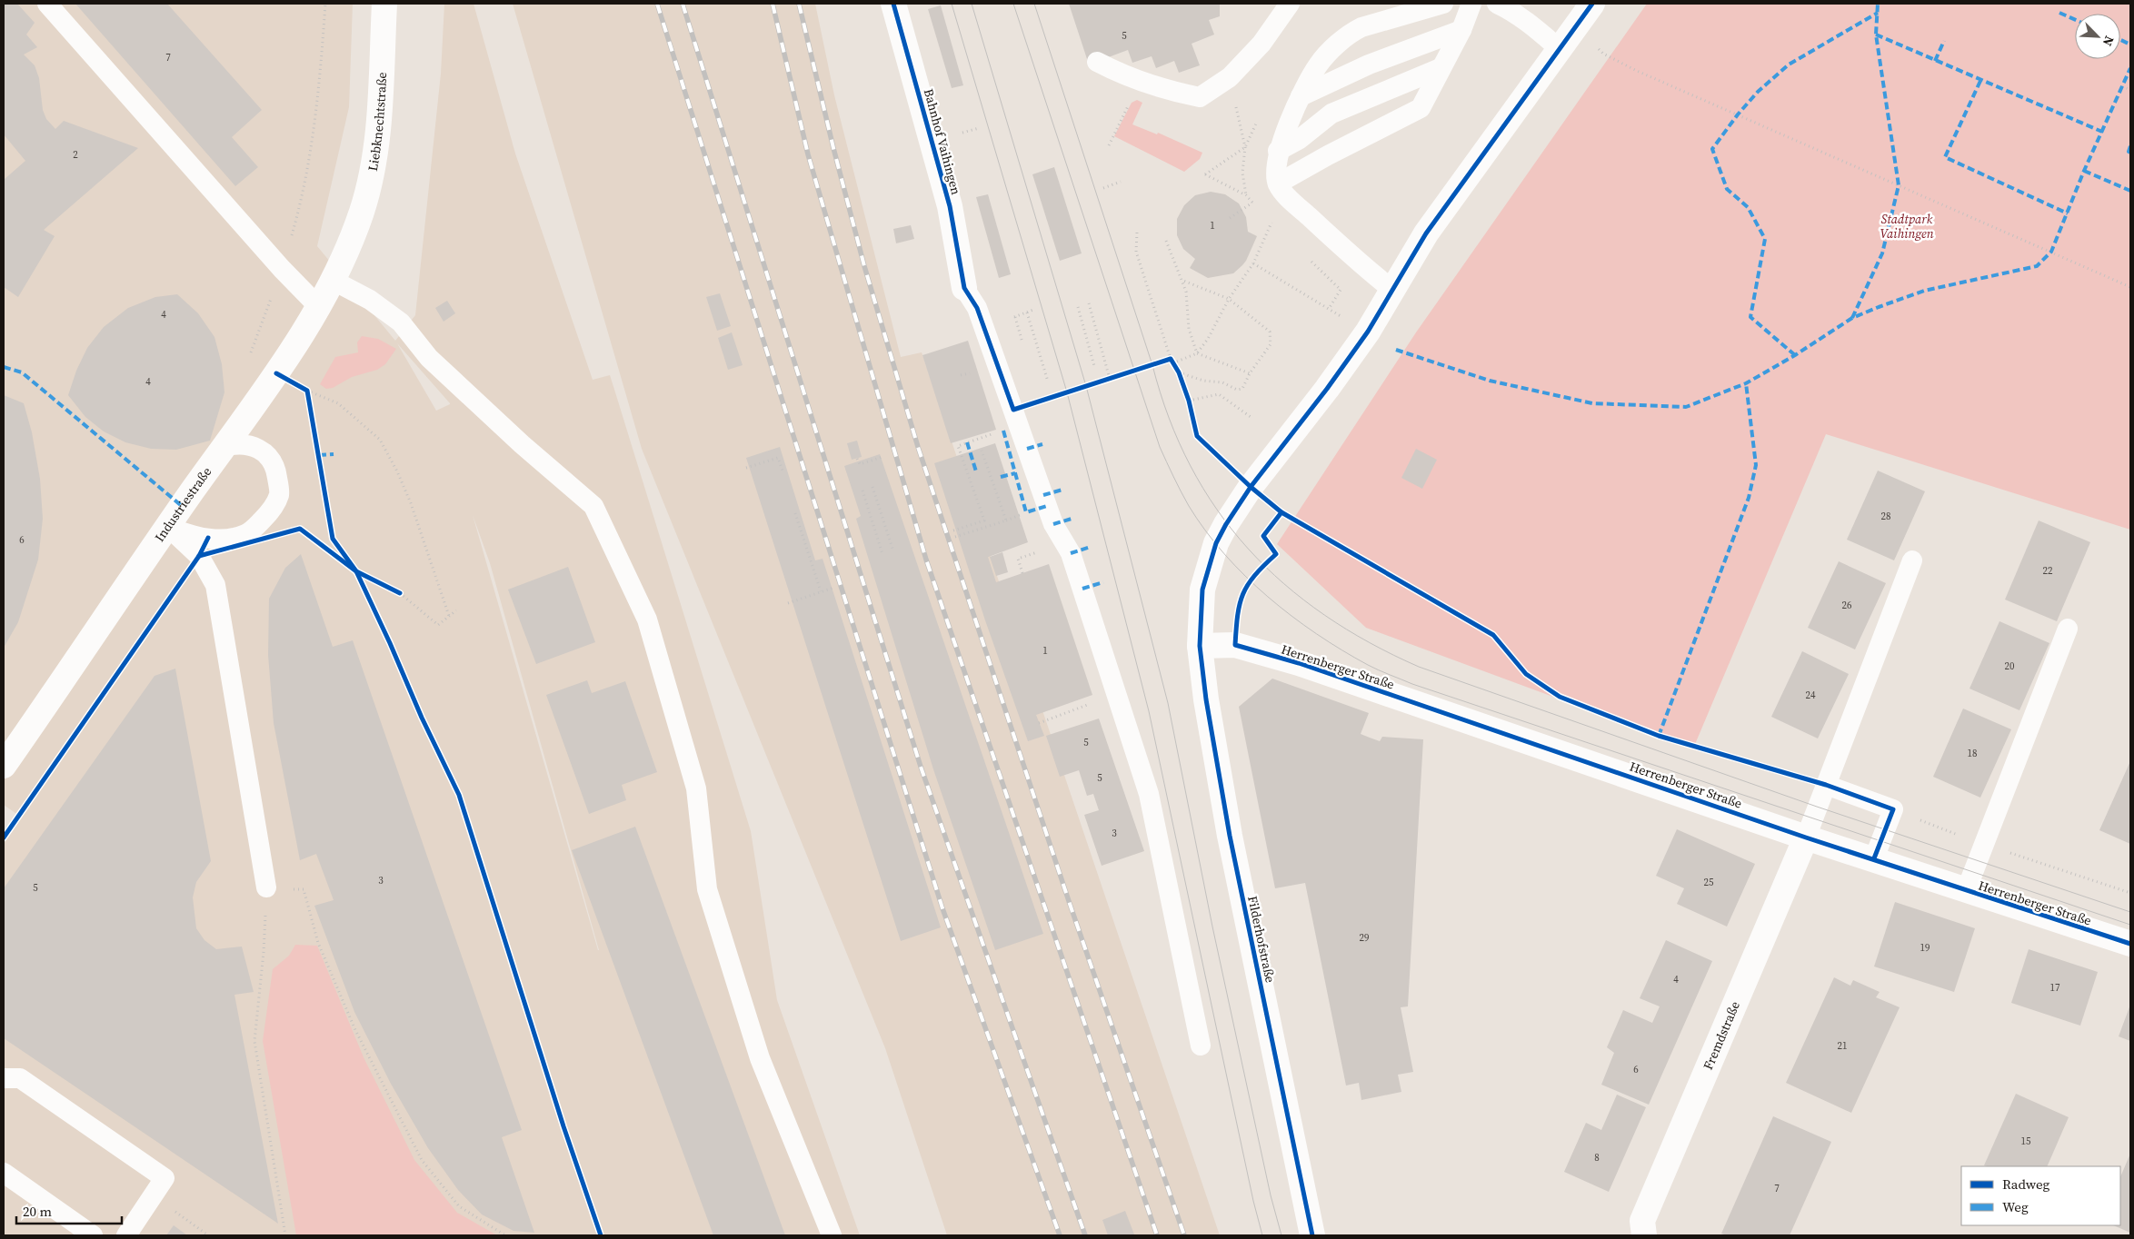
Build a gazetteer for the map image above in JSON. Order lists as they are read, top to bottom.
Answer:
{
  "streets": {
    "street": [
      "Liebknechtstraße",
      "Bahnhof Vaihingen",
      "Industriestraße",
      "Herrenberger Straße",
      "Filderhofstraße",
      "Fremdstraße"
    ]
  },
  "crossings": [
    ["Liebknechtstraße", "Industriestraße"],
    ["Herrenberger Straße", "Filderhofstraße"],
    ["Herrenberger Straße", "Fremdstraße"]
  ],
  "parks": ["Stadtpark Vaihingen"],
  "house_numbers": [
    "5",
    "7",
    "2",
    "1",
    "4",
    "4",
    "28",
    "6",
    "22",
    "26",
    "1",
    "20",
    "24",
    "5",
    "18",
    "5",
    "3",
    "3",
    "25",
    "5",
    "29",
    "19",
    "4",
    "17",
    "21",
    "6",
    "15",
    "8",
    "7"
  ],
  "legend": ["Radweg", "Weg"],
  "scale_bar": "20 m",
  "north": "bottom right"
}
